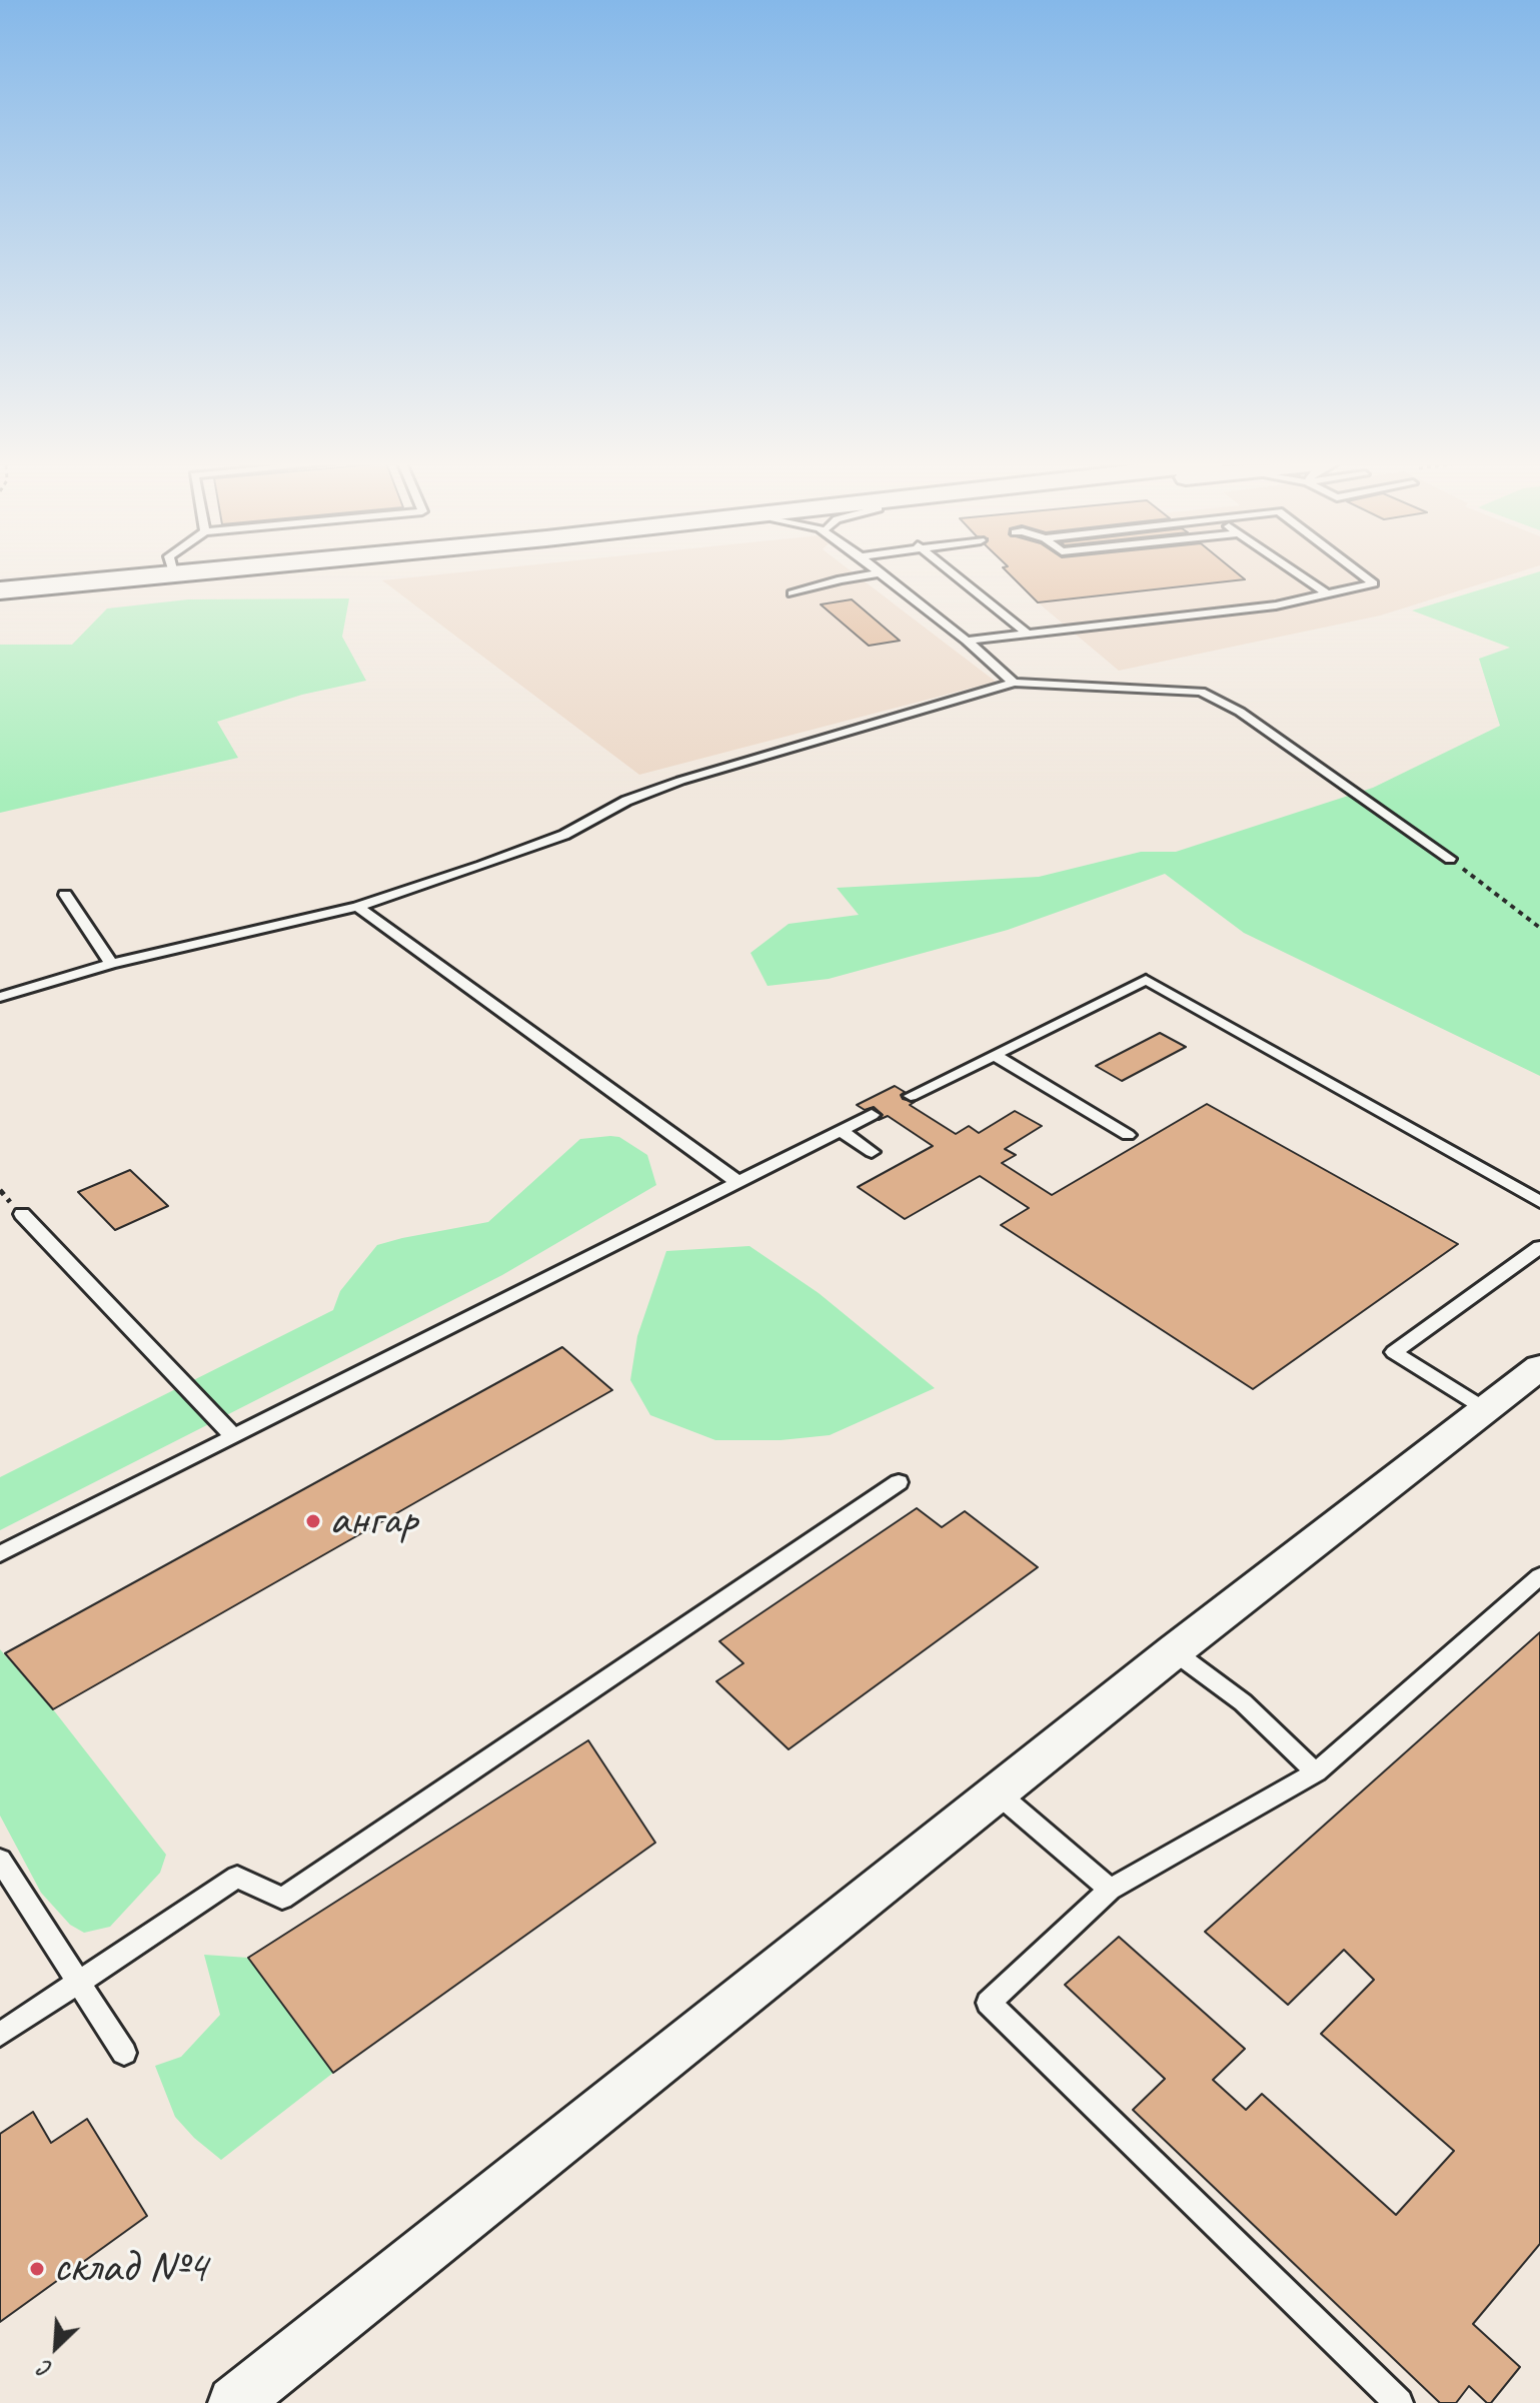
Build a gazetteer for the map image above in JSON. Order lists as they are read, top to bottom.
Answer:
{
  "places": ["ангар", "склад №4"],
  "north": "bottom left"
}
